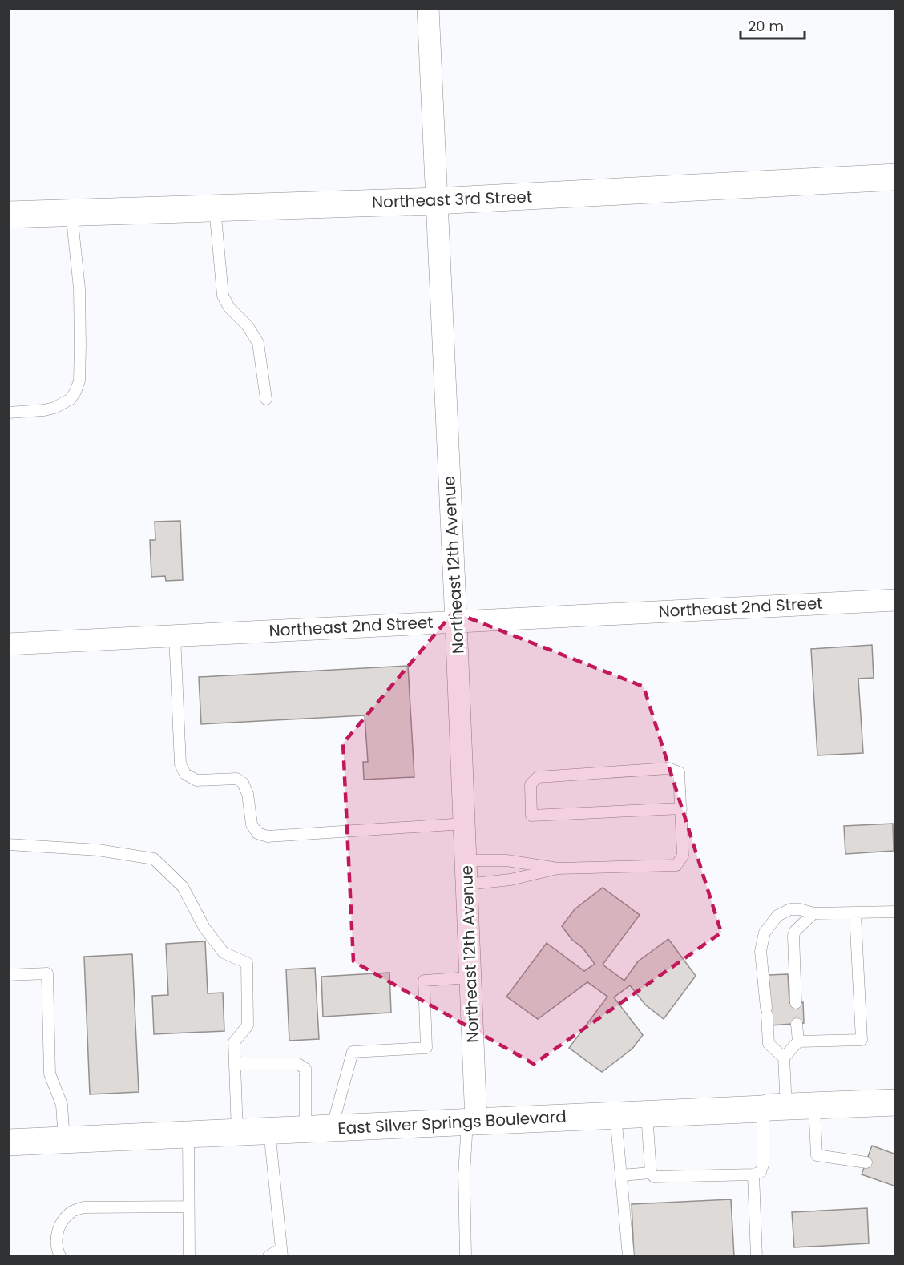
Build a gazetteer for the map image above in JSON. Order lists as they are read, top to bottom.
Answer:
{
  "streets": {
    "street": [
      "Northeast 3rd Street",
      "Northeast 12th Avenue",
      "Northeast 2nd Street",
      "East Silver Springs Boulevard"
    ]
  },
  "crossings": [
    ["Northeast 3rd Street", "Northeast 12th Avenue"],
    ["Northeast 12th Avenue", "Northeast 2nd Street"],
    ["Northeast 12th Avenue", "East Silver Springs Boulevard"]
  ],
  "scale_bar": "20 m"
}
